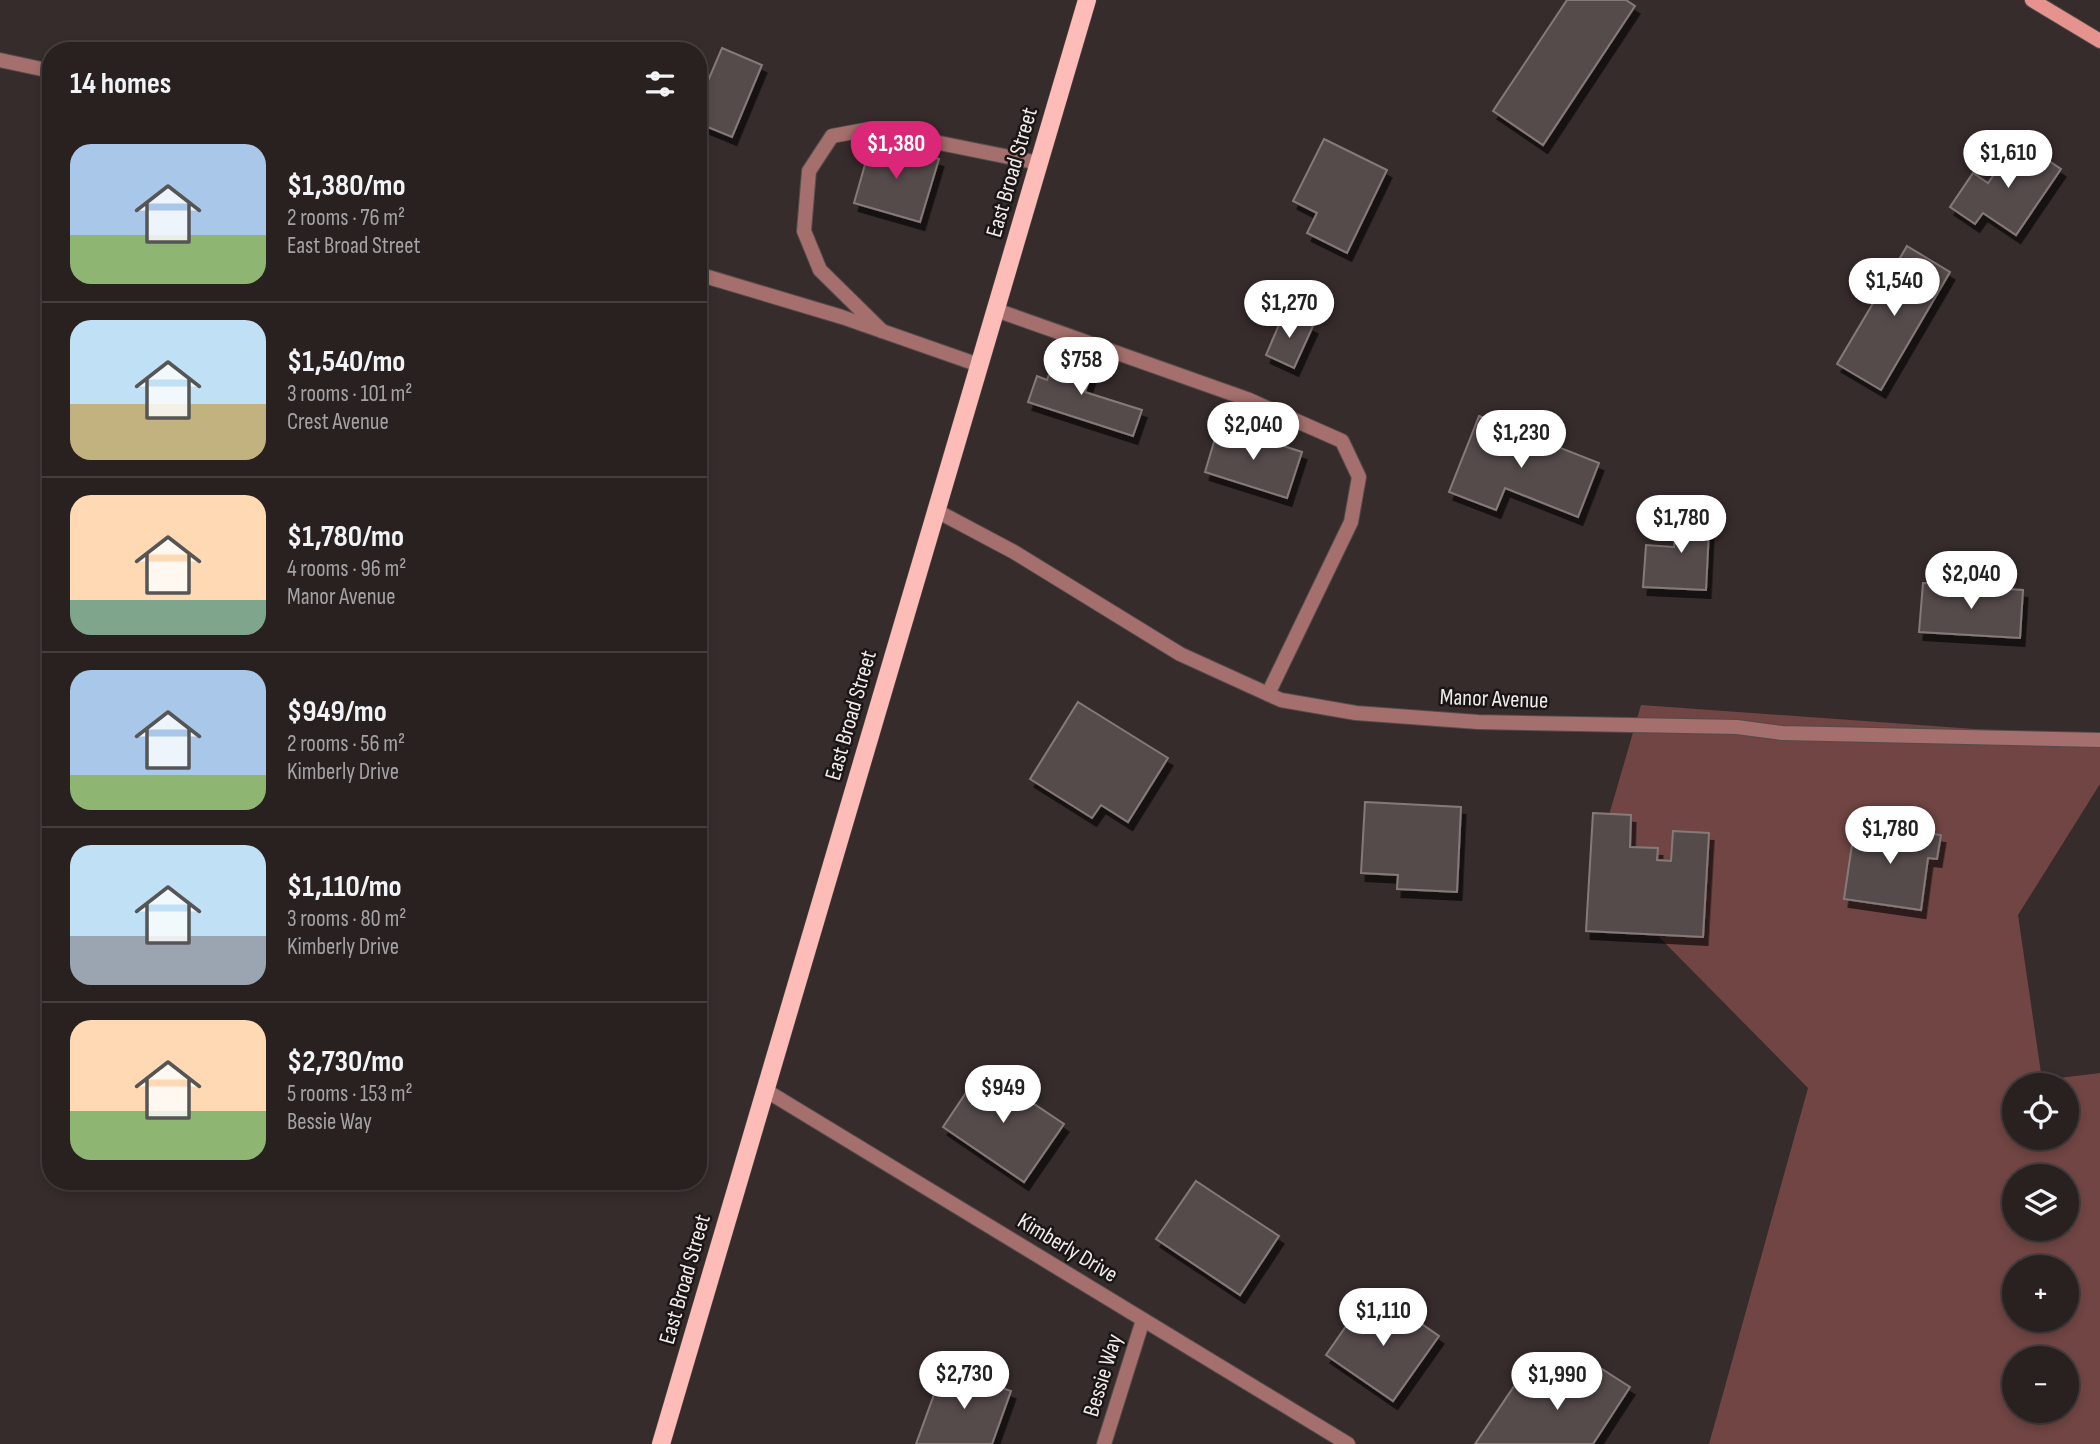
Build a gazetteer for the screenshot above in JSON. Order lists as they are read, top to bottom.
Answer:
{
  "streets": {
    "main road": ["East Broad Street"],
    "street": ["Manor Avenue", "Kimberly Drive", "Bessie Way"]
  },
  "crossings": [
    ["East Broad Street", "Manor Avenue"],
    ["East Broad Street", "Kimberly Drive"],
    ["Kimberly Drive", "Bessie Way"]
  ],
  "page": {
    "heading": "14 homes",
    "price": [
      "$1,380",
      "$1,610",
      "$1,540",
      "$1,270",
      "$758",
      "$2,040",
      "$1,230",
      "$1,780",
      "$2,040",
      "$1,780",
      "$949",
      "$1,110",
      "$2,730",
      "$1,990"
    ],
    "list": [
      {
        "name": "$1,380/mo",
        "note": "2 rooms · 76 m² · East Broad Street"
      },
      {
        "name": "$1,540/mo",
        "note": "3 rooms · 101 m² · Crest Avenue"
      },
      {
        "name": "$1,780/mo",
        "note": "4 rooms · 96 m² · Manor Avenue"
      },
      {
        "name": "$949/mo",
        "note": "2 rooms · 56 m² · Kimberly Drive"
      },
      {
        "name": "$1,110/mo",
        "note": "3 rooms · 80 m² · Kimberly Drive"
      },
      {
        "name": "$2,730/mo",
        "note": "5 rooms · 153 m² · Bessie Way"
      }
    ],
    "map_buttons": ["+", "−"]
  }
}
